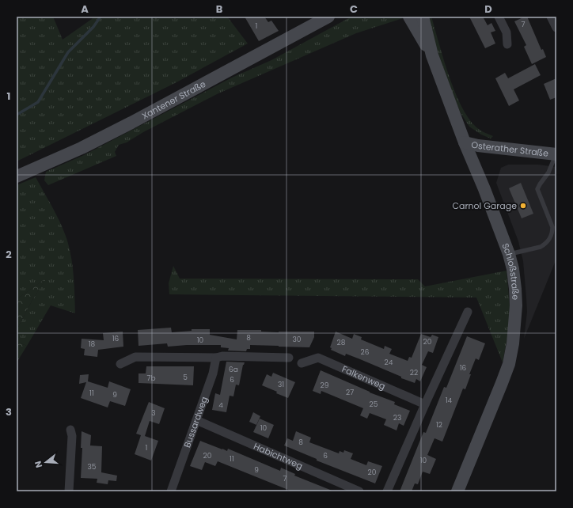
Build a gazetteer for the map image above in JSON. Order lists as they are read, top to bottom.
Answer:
{
  "streets": {
    "main road": ["Xantener Straße", "Osterather Straße", "Schloßstraße"],
    "street": ["Falkenweg", "Bussardweg", "Habichtweg"]
  },
  "crossings": [
    ["Osterather Straße", "Schloßstraße"],
    ["Bussardweg", "Habichtweg"]
  ],
  "places": ["Carnol Garage"],
  "house_numbers": [
    "7",
    "1",
    "8",
    "16",
    "30",
    "10",
    "20",
    "28",
    "18",
    "26",
    "24",
    "16",
    "6a",
    "22",
    "5",
    "7b",
    "6",
    "31",
    "29",
    "27",
    "11",
    "9",
    "14",
    "25",
    "4",
    "3",
    "23",
    "12",
    "10",
    "8",
    "1",
    "20",
    "6",
    "11",
    "10",
    "35",
    "9",
    "20",
    "7"
  ],
  "north": "left",
  "grid": {
    "columns": [
      "A",
      "B",
      "C",
      "D"
    ],
    "rows": ["1", "2", "3"]
  }
}
